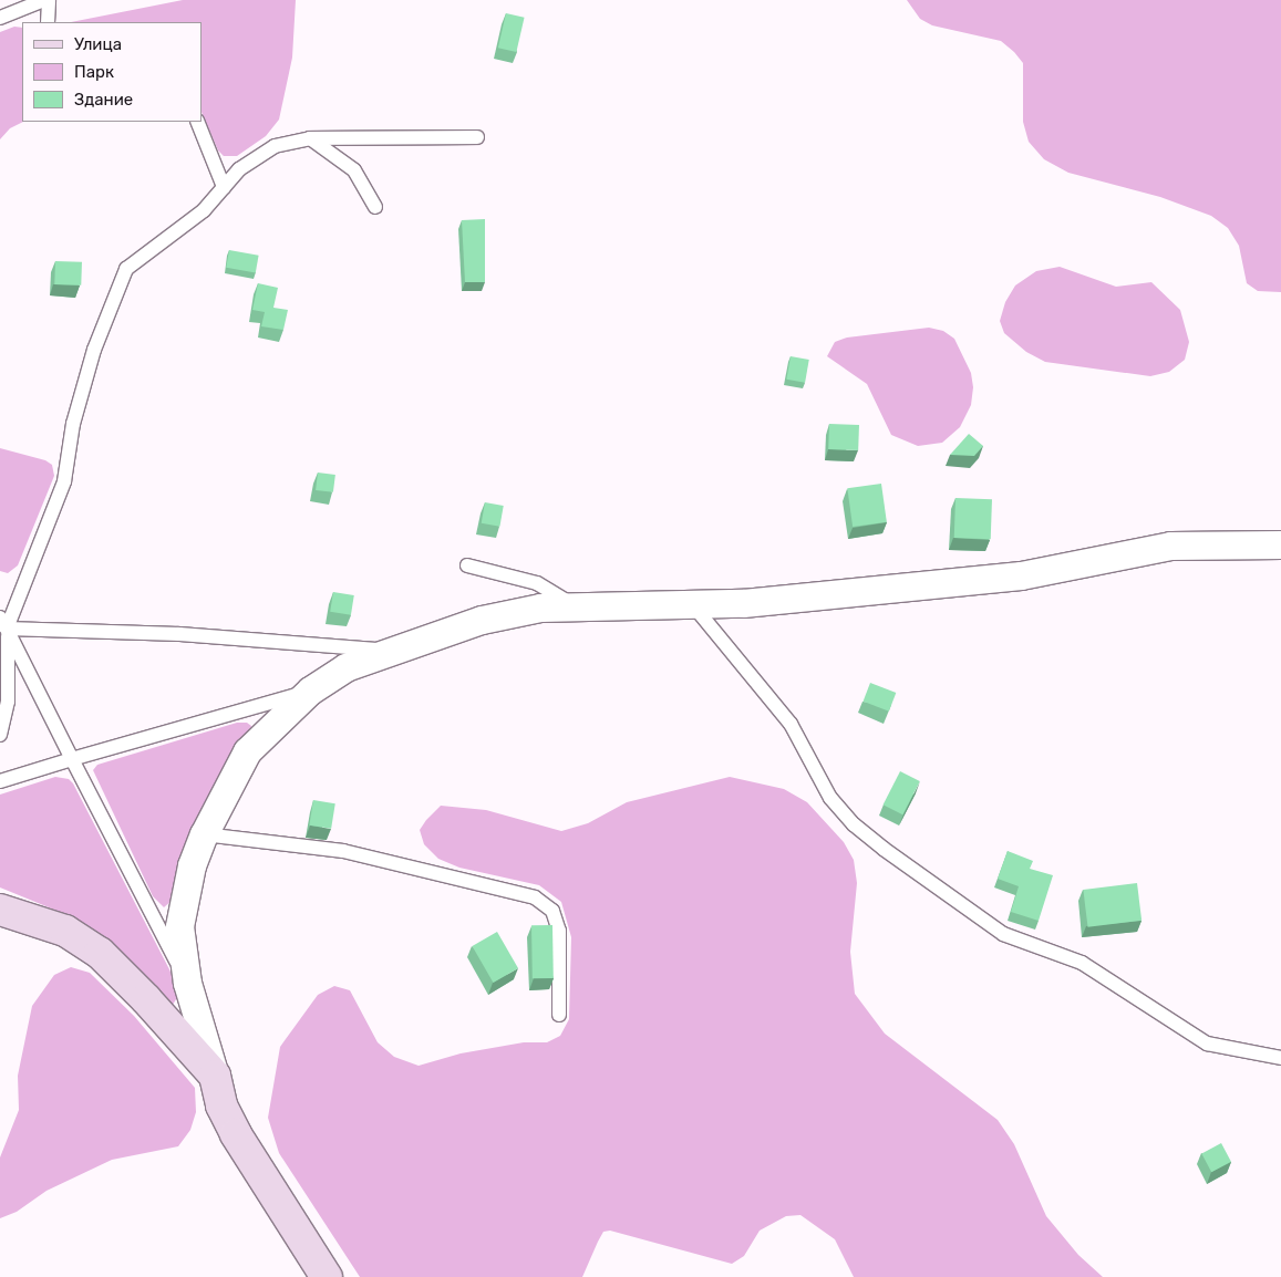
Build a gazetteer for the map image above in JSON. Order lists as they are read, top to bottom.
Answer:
{
  "legend": ["Улица", "Парк", "Здание"]
}
